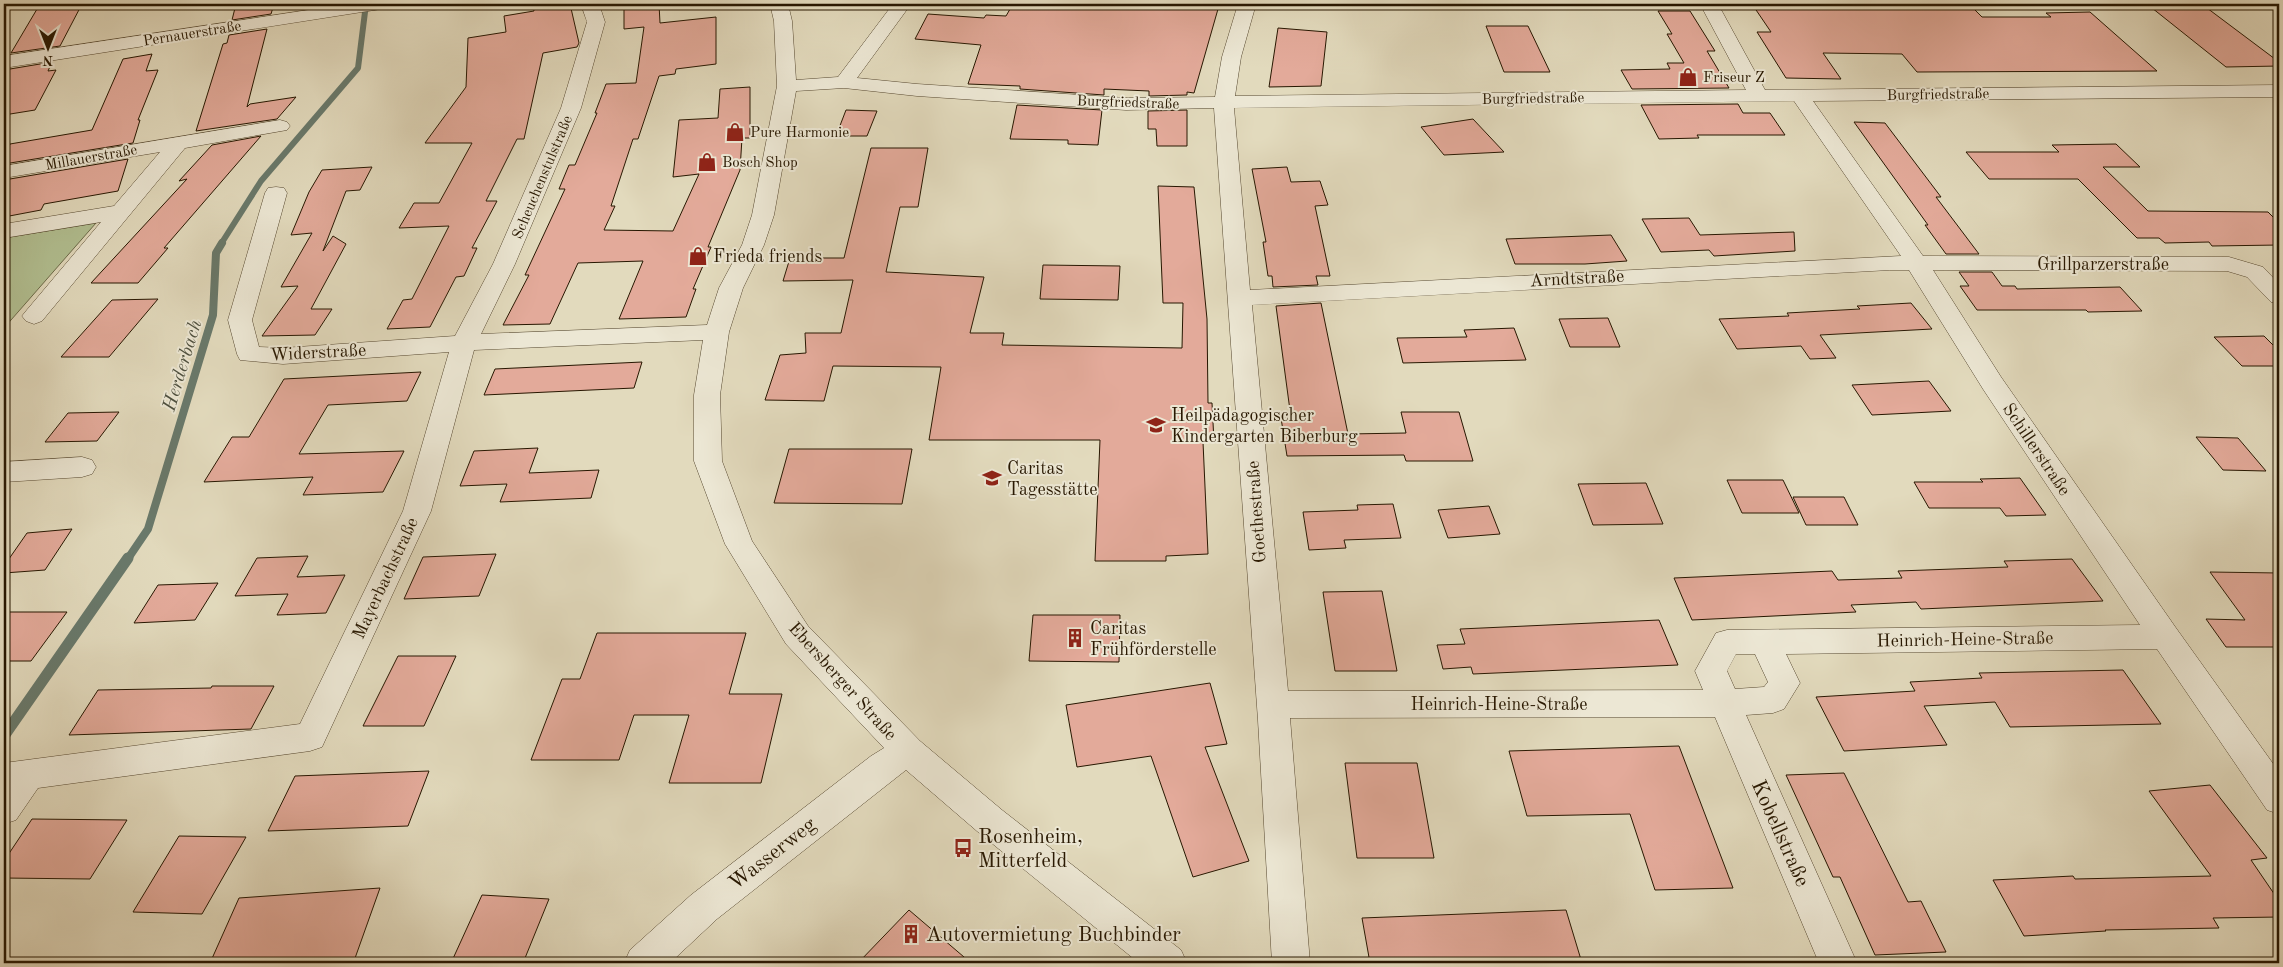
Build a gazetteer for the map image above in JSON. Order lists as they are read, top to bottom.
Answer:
{
  "streets": {
    "street": [
      "Pernauerstraße",
      "Burgfriedstraße",
      "Millauerstraße",
      "Scheuchenstulstraße",
      "Grillparzerstraße",
      "Arndtstraße",
      "Widerstraße",
      "Schillerstraße",
      "Goethestraße",
      "Mayerbachstraße",
      "Heinrich-Heine-Straße",
      "Ebersberger Straße",
      "Kobellstraße",
      "Wasserweg"
    ]
  },
  "crossings": [
    ["Burgfriedstraße", "Schillerstraße"],
    ["Burgfriedstraße", "Goethestraße"],
    ["Burgfriedstraße", "Ebersberger Straße"],
    ["Scheuchenstulstraße", "Widerstraße"],
    ["Scheuchenstulstraße", "Mayerbachstraße"],
    ["Grillparzerstraße", "Arndtstraße"],
    ["Grillparzerstraße", "Schillerstraße"],
    ["Arndtstraße", "Schillerstraße"],
    ["Arndtstraße", "Goethestraße"],
    ["Widerstraße", "Mayerbachstraße"],
    ["Schillerstraße", "Heinrich-Heine-Straße"],
    ["Goethestraße", "Heinrich-Heine-Straße"],
    ["Heinrich-Heine-Straße", "Kobellstraße"],
    ["Ebersberger Straße", "Wasserweg"]
  ],
  "water": ["Herderbach"],
  "places": {
    "shop": [
      "Friseur Z",
      "Pure Harmonie",
      "Bosch Shop",
      "Frieda friends"
    ],
    "school or university": ["Heilpädagogischer Kindergarten Biberburg", "Caritas Tagesstätte"],
    "building": ["Caritas Frühförderstelle", "Autovermietung Buchbinder"],
    "bus stop": ["Rosenheim, Mitterfeld"]
  },
  "north": "bottom"
}
